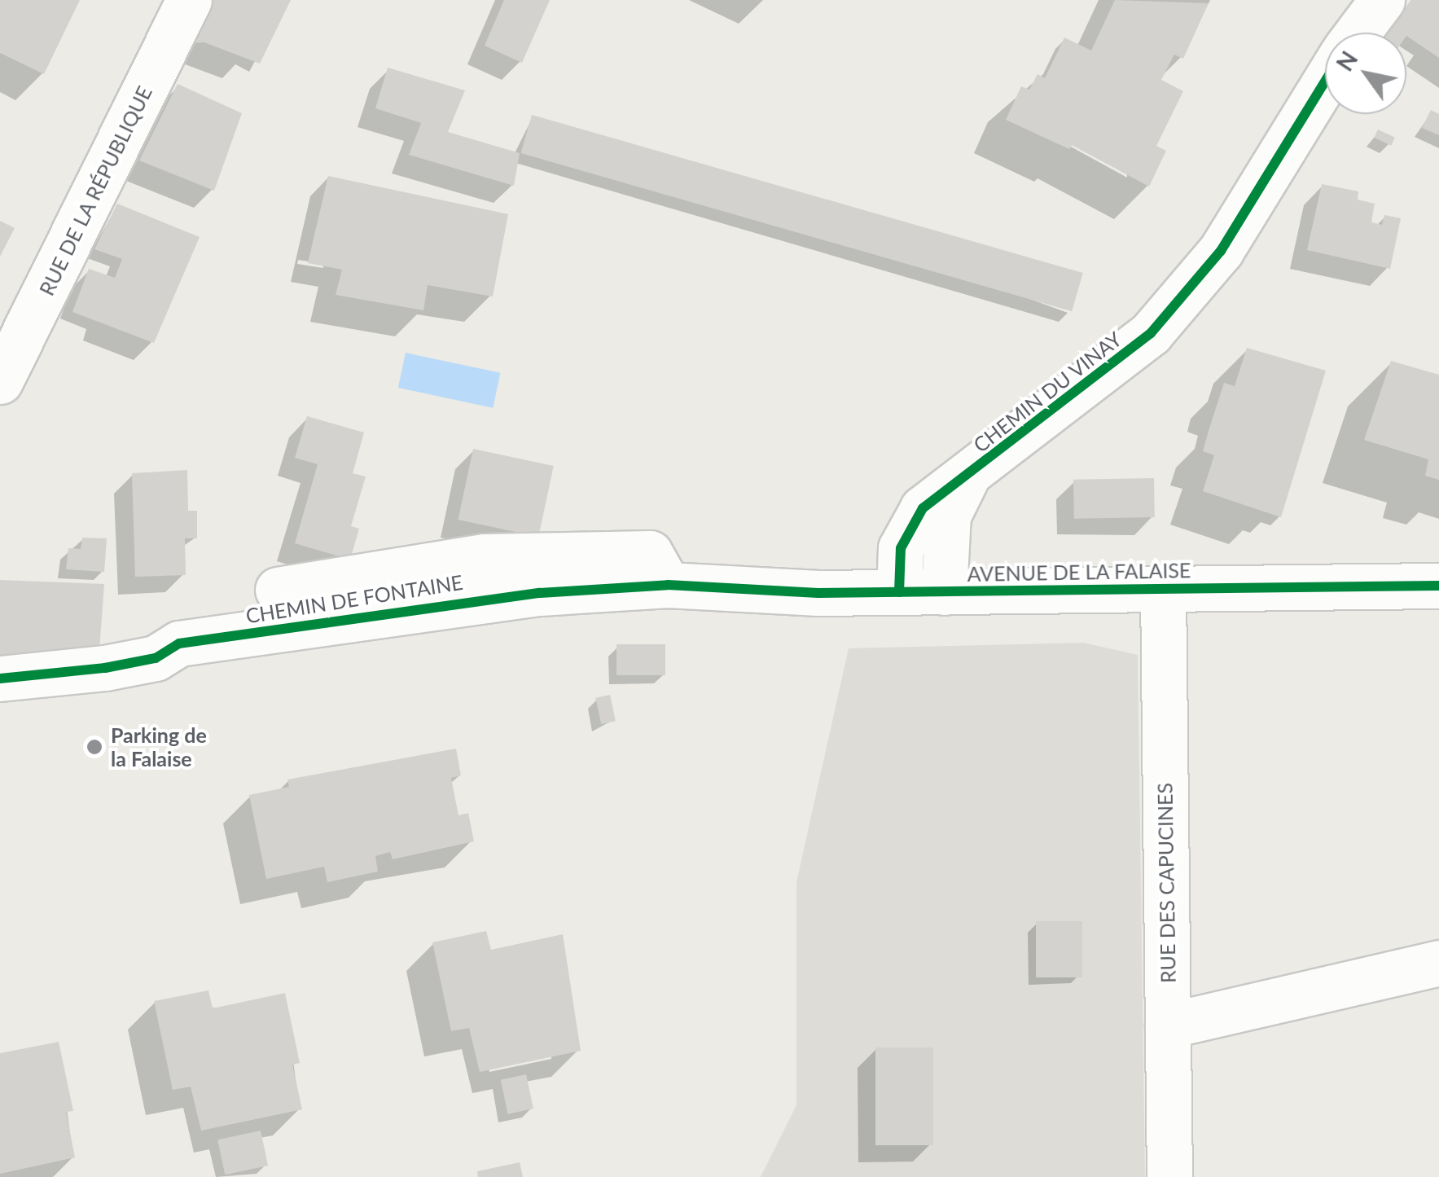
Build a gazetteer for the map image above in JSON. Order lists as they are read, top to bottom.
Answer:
{
  "streets": {
    "street": [
      "RUE DE LA RÉPUBLIQUE",
      "CHEMIN DU VINAY",
      "AVENUE DE LA FALAISE",
      "CHEMIN DE FONTAINE",
      "RUE DES CAPUCINES"
    ]
  },
  "crossings": [
    ["CHEMIN DU VINAY", "AVENUE DE LA FALAISE"],
    ["AVENUE DE LA FALAISE", "CHEMIN DE FONTAINE"],
    ["AVENUE DE LA FALAISE", "RUE DES CAPUCINES"]
  ],
  "places": ["Parking de la Falaise"],
  "north": "top left"
}
